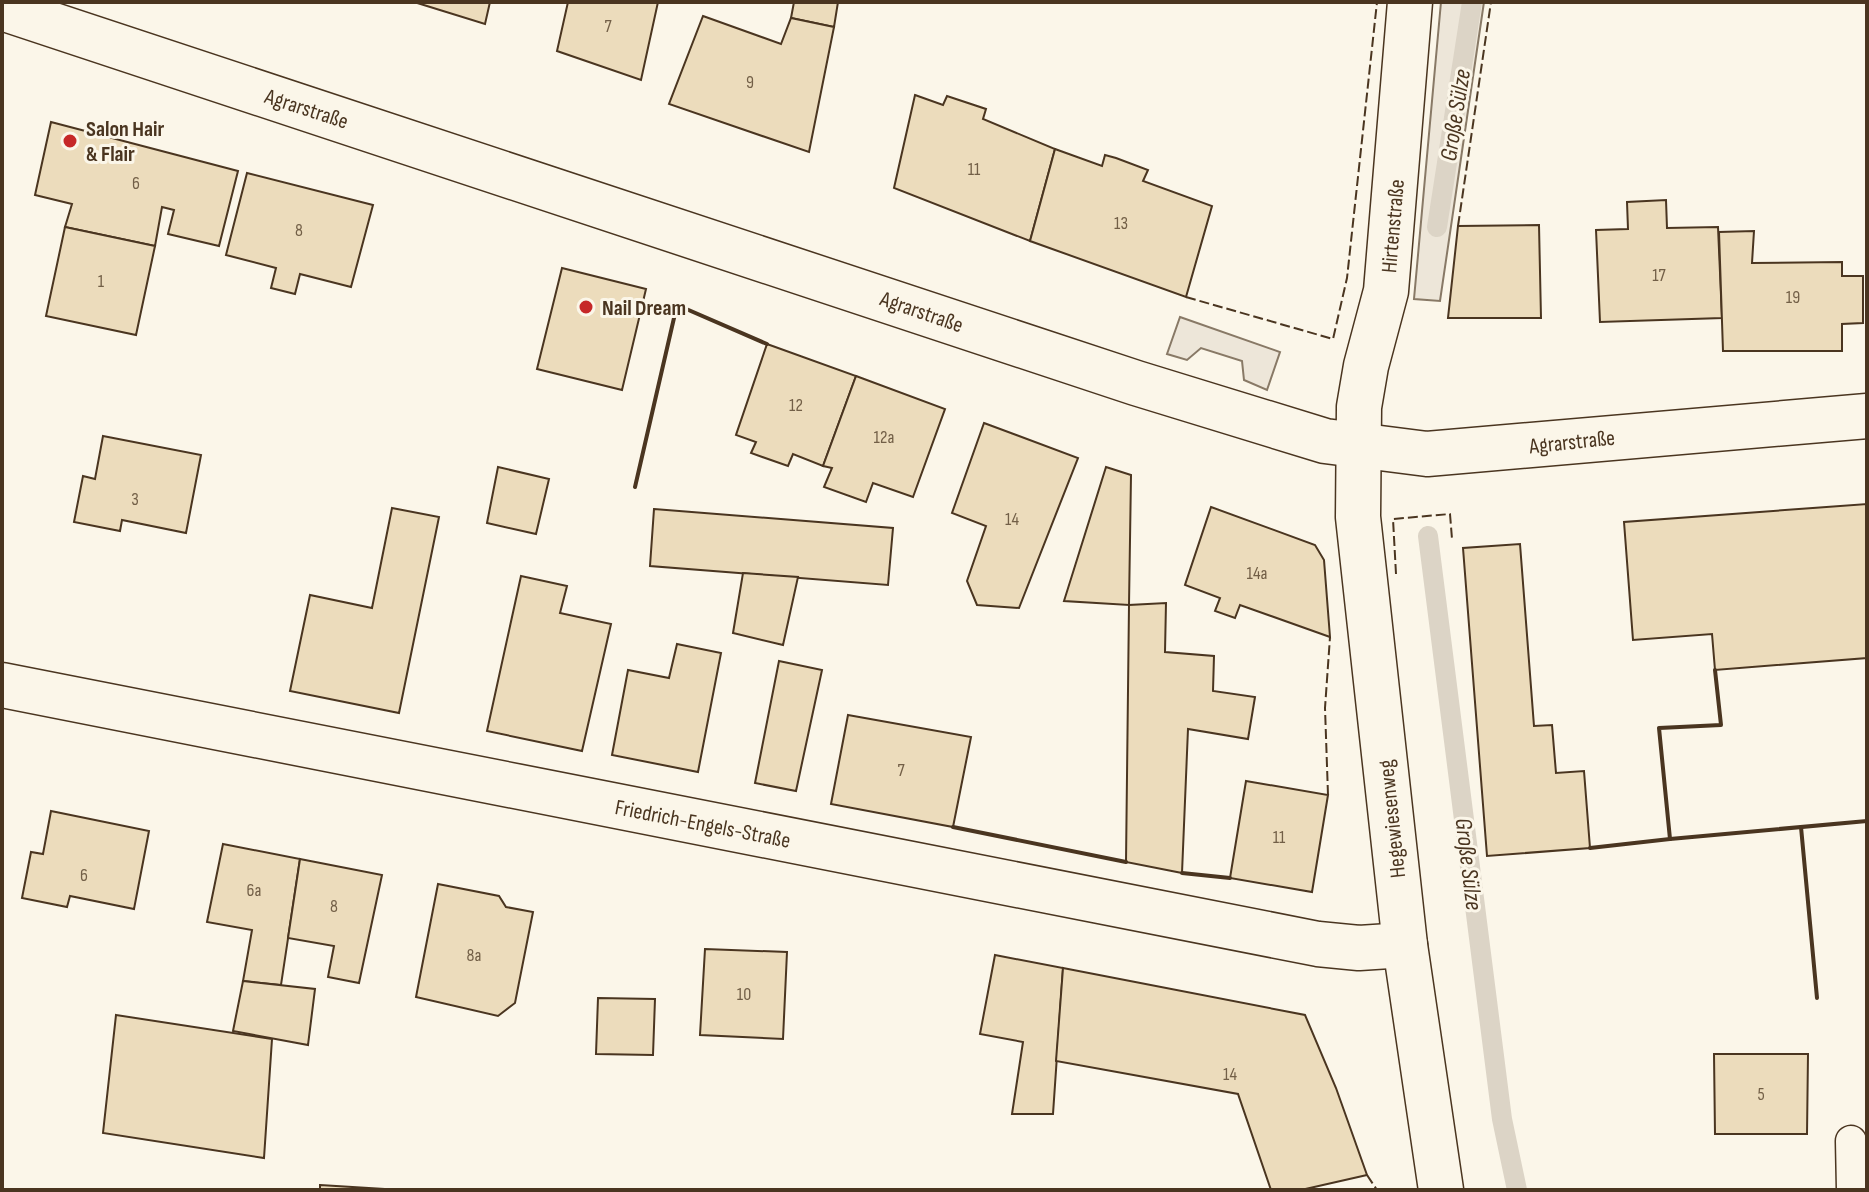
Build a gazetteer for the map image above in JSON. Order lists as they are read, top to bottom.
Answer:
{
  "streets": {
    "street": [
      "Agrarstraße",
      "Hirtenstraße",
      "Hegewiesenweg",
      "Friedrich-Engels-Straße"
    ]
  },
  "crossings": [
    ["Agrarstraße", "Hirtenstraße"],
    ["Agrarstraße", "Hegewiesenweg"],
    ["Hirtenstraße", "Hegewiesenweg"],
    ["Hegewiesenweg", "Friedrich-Engels-Straße"]
  ],
  "water": ["Große Sülze"],
  "places": ["Salon Hair & Flair", "Nail Dream"],
  "house_numbers": [
    "7",
    "9",
    "11",
    "6",
    "13",
    "8",
    "17",
    "1",
    "19",
    "12",
    "12a",
    "3",
    "14",
    "14a",
    "7",
    "11",
    "6",
    "6a",
    "8",
    "8a",
    "10",
    "14",
    "5"
  ]
}
